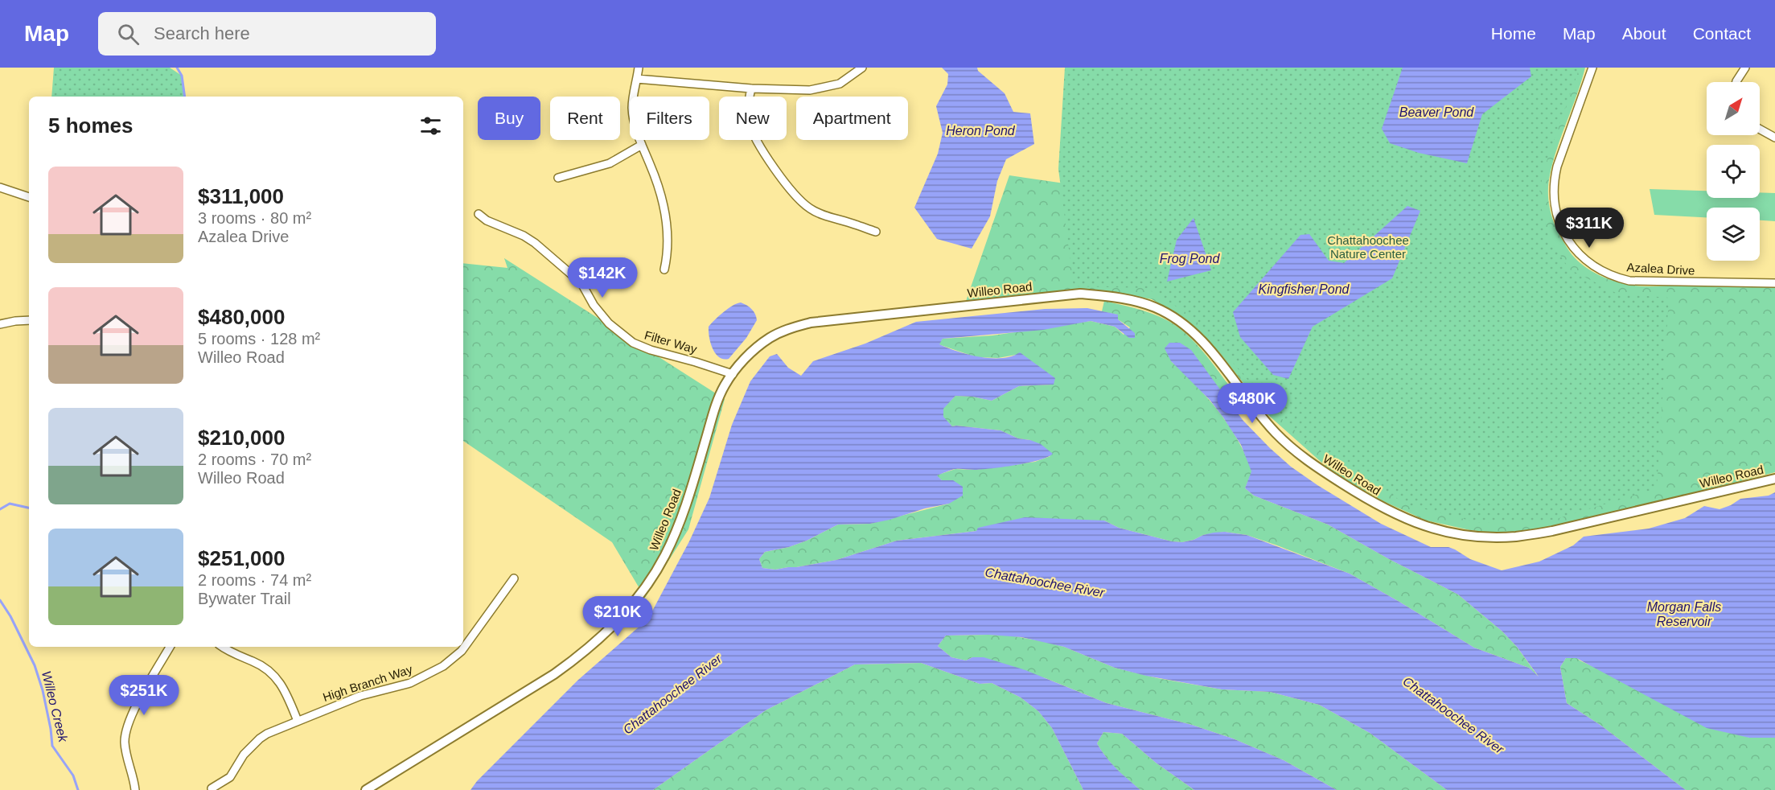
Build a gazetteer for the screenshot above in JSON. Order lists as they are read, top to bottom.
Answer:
{
  "streets": {
    "street": [
      "Azalea Drive",
      "Willeo Road",
      "Filter Way",
      "High Branch Way"
    ]
  },
  "crossings": [
    ["Willeo Road", "Filter Way"]
  ],
  "water": [
    "Beaver Pond",
    "Heron Pond",
    "Frog Pond",
    "Kingfisher Pond",
    "Chattahoochee River",
    "Morgan Falls Reservoir",
    "Willeo Creek"
  ],
  "parks": ["Chattahoochee Nature Center"],
  "north": "top right",
  "page": {
    "header": "Map",
    "search": "Search here",
    "nav": [
      "Home",
      "Map",
      "About",
      "Contact"
    ],
    "chip": [
      "Buy",
      "Rent",
      "Filters",
      "New",
      "Apartment"
    ],
    "heading": "5 homes",
    "list": [
      {
        "name": "$311,000",
        "note": "3 rooms · 80 m² · Azalea Drive"
      },
      {
        "name": "$480,000",
        "note": "5 rooms · 128 m² · Willeo Road"
      },
      {
        "name": "$210,000",
        "note": "2 rooms · 70 m² · Willeo Road"
      },
      {
        "name": "$251,000",
        "note": "2 rooms · 74 m² · Bywater Trail"
      }
    ],
    "price": [
      "$311K",
      "$142K",
      "$480K",
      "$210K",
      "$251K"
    ]
  }
}
